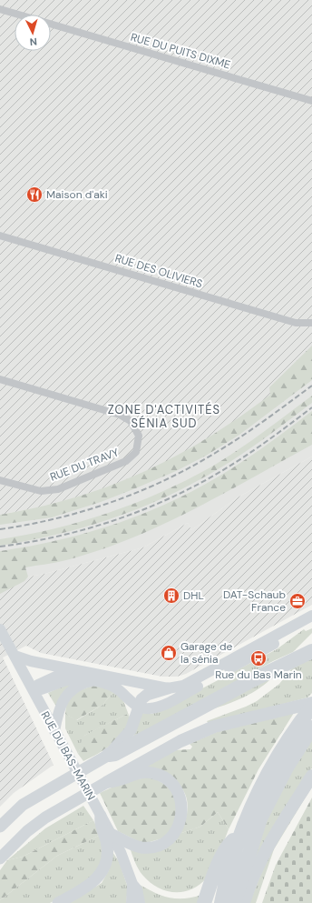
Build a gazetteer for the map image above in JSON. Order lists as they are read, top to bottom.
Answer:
{
  "streets": {
    "main road": ["RUE DU BAS-MARIN"],
    "street": ["RUE DU PUITS DIXME", "RUE DES OLIVIERS", "RUE DU TRAVY"]
  },
  "districts": ["ZONE D'ACTIVITÉS SÉNIA SUD"],
  "places": {
    "restaurant": ["Maison d'aki"],
    "building": ["DHL"],
    "office": ["DAT-Schaub France"],
    "shop": ["Garage de la sénia"],
    "bus stop": ["Rue du Bas Marin"]
  },
  "north": "bottom"
}
